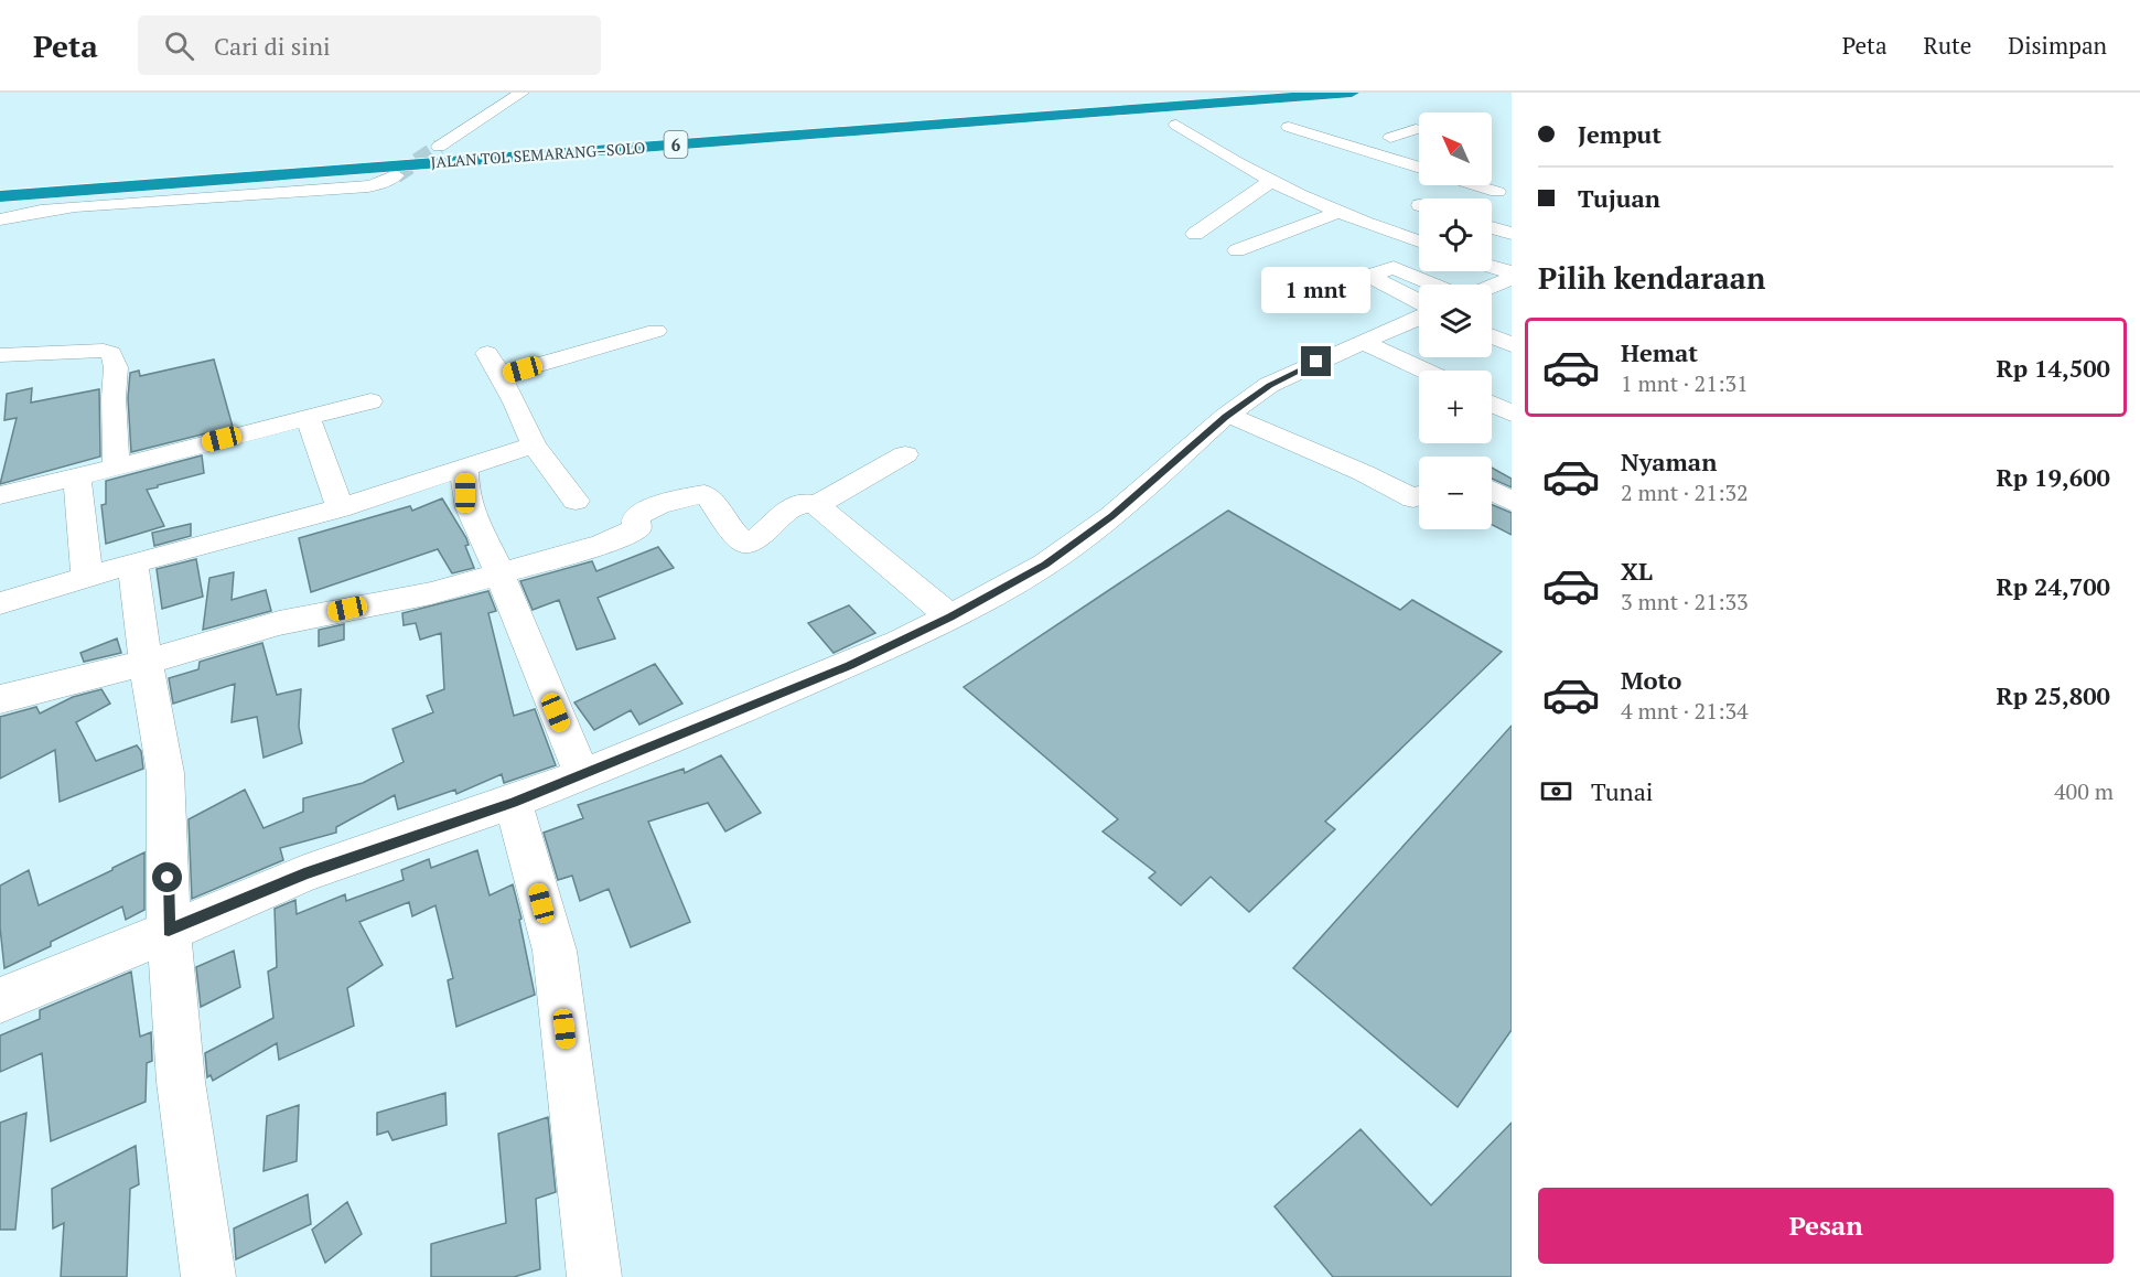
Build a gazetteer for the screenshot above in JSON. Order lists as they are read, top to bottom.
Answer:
{
  "streets": {
    "highway": ["6", "JALAN TOL SEMARANG–SOLO"]
  },
  "north": "top left",
  "page": {
    "header": "Peta",
    "search": "Cari di sini",
    "nav": ["Peta", "Rute", "Disimpan"],
    "banner": ["Jemput", "Tujuan"],
    "map_buttons": ["+", "−"],
    "heading": "Pilih kendaraan",
    "bubble": "1 mnt",
    "list": [
      {
        "name": "Hemat",
        "note": "1 mnt · 21:31",
        "value": "Rp 14,500"
      },
      {
        "name": "Nyaman",
        "note": "2 mnt · 21:32",
        "value": "Rp 19,600"
      },
      {
        "name": "XL",
        "note": "3 mnt · 21:33",
        "value": "Rp 24,700"
      },
      {
        "name": "Moto",
        "note": "4 mnt · 21:34",
        "value": "Rp 25,800"
      }
    ],
    "pay": ["Tunai", "400 m"],
    "buttons": "Pesan"
  }
}
